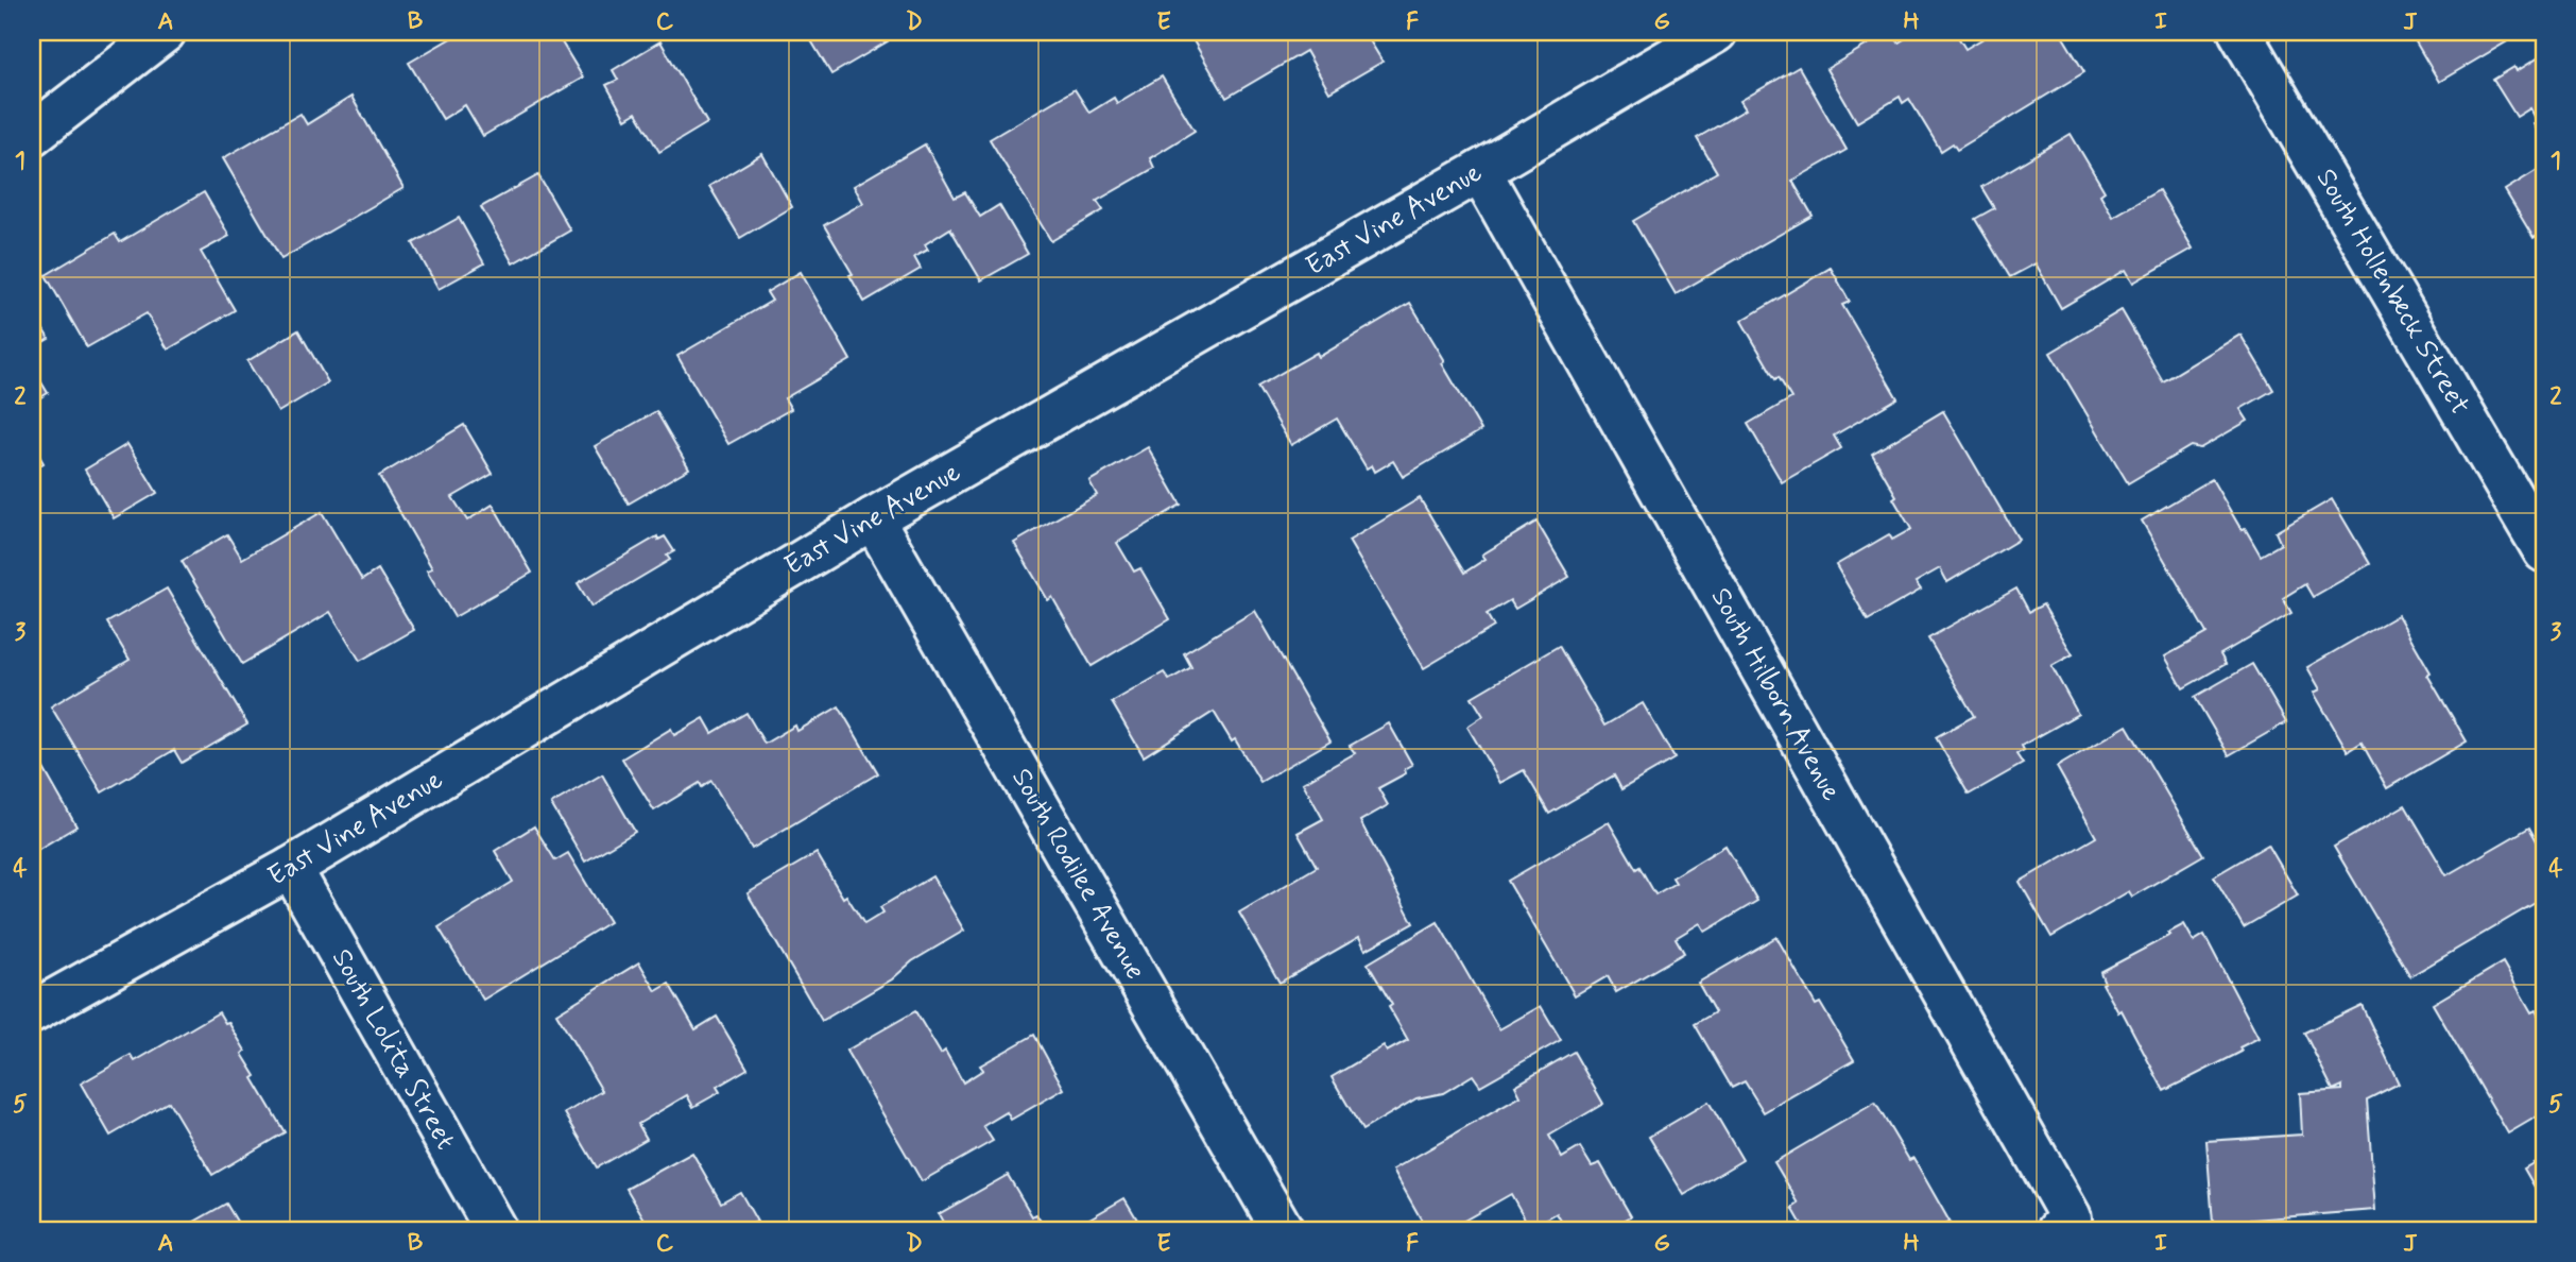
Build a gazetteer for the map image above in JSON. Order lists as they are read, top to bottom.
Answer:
{
  "streets": {
    "street": [
      "East Vine Avenue",
      "South Hollenbeck Street",
      "South Hilborn Avenue",
      "South Rodilee Avenue",
      "South Lolita Street"
    ]
  },
  "crossings": [
    ["East Vine Avenue", "South Hilborn Avenue"],
    ["East Vine Avenue", "South Rodilee Avenue"],
    ["East Vine Avenue", "South Lolita Street"]
  ],
  "grid": {
    "columns": [
      "A",
      "B",
      "C",
      "D",
      "E",
      "F",
      "G",
      "H",
      "I",
      "J"
    ],
    "rows": [
      "1",
      "2",
      "3",
      "4",
      "5"
    ]
  }
}
